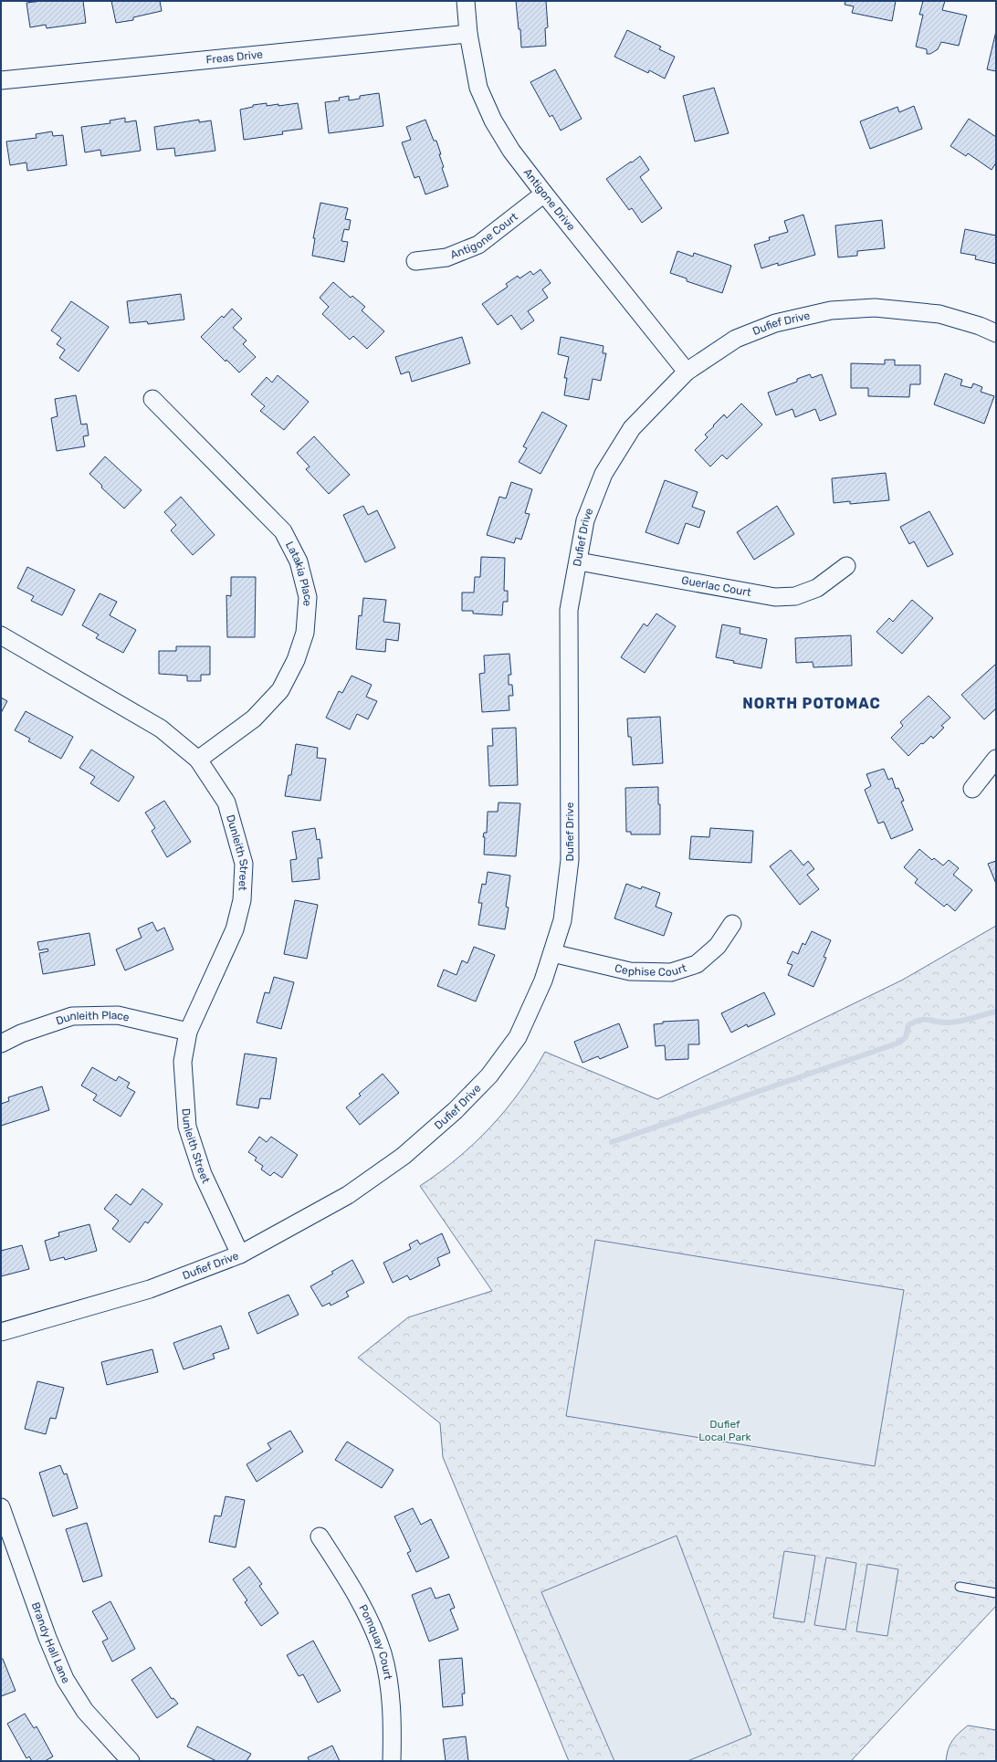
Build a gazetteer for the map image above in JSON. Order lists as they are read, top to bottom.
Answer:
{
  "streets": {
    "street": [
      "Freas Drive",
      "Antigone Drive",
      "Antigone Court",
      "Dufief Drive",
      "Latakia Place",
      "Guerlac Court",
      "Dunleith Street",
      "Cephise Court",
      "Dunleith Place",
      "Brandy Hall Lane",
      "Pomquay Court"
    ]
  },
  "crossings": [
    ["Freas Drive", "Antigone Drive"],
    ["Antigone Drive", "Antigone Court"],
    ["Antigone Drive", "Dufief Drive"],
    ["Dufief Drive", "Guerlac Court"],
    ["Dufief Drive", "Dunleith Street"],
    ["Dufief Drive", "Cephise Court"],
    ["Latakia Place", "Dunleith Street"],
    ["Dunleith Street", "Dunleith Place"]
  ],
  "districts": ["NORTH POTOMAC"],
  "parks": ["Dufief Local Park"]
}
